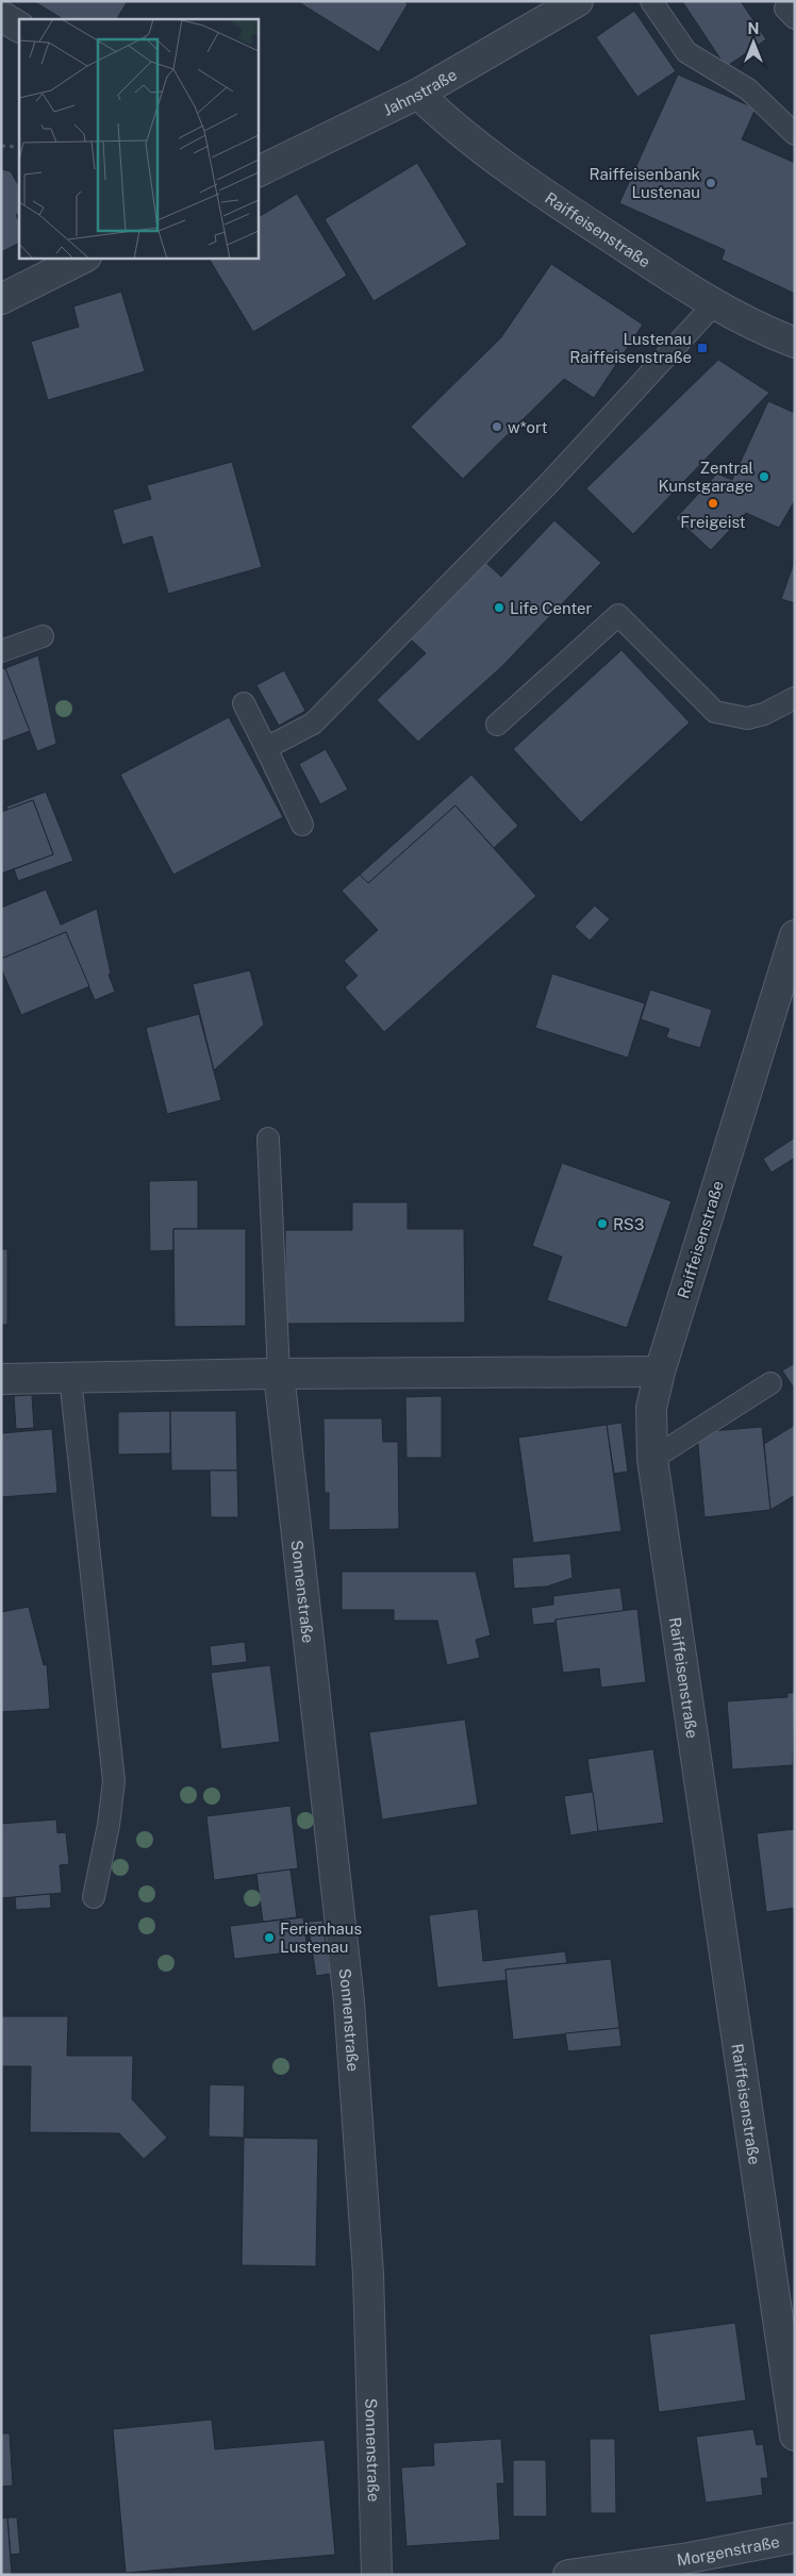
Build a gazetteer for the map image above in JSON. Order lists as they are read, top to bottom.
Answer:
{
  "streets": {
    "street": [
      "Jahnstraße",
      "Raiffeisenstraße",
      "Sonnenstraße",
      "Morgenstraße"
    ]
  },
  "crossings": [
    ["Jahnstraße", "Raiffeisenstraße"]
  ],
  "places": {
    "other": [
      "Raiffeisenbank Lustenau",
      "w*ort",
      "Zentral Kunstgarage",
      "Freigeist",
      "Life Center",
      "RS3",
      "Ferienhaus Lustenau"
    ],
    "transit": ["Lustenau Raiffeisenstraße"]
  },
  "north": "top"
}
